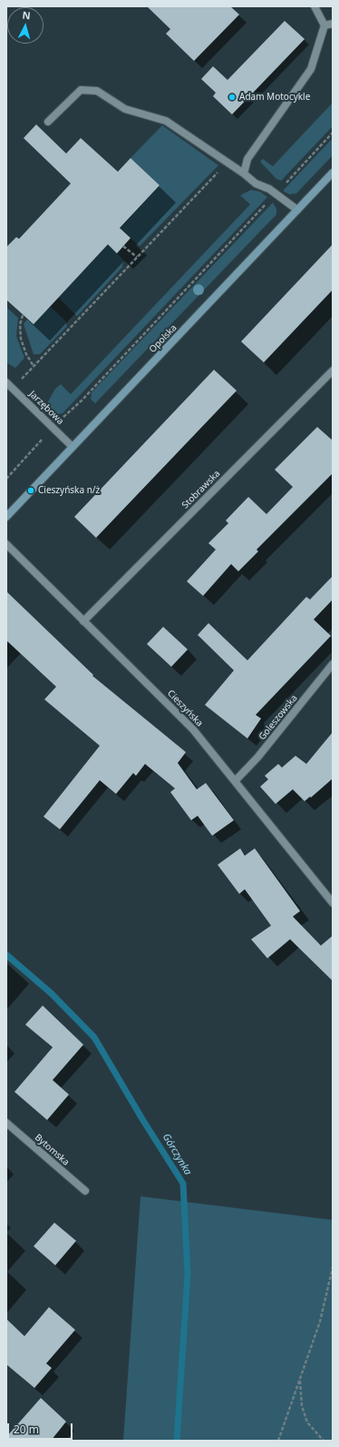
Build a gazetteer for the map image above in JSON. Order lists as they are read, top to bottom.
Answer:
{
  "streets": {
    "street": [
      "Opolska",
      "Jarzębowa",
      "Stobrawska",
      "Cieszyńska",
      "Goleszowska",
      "Bytomska"
    ]
  },
  "crossings": [
    ["Opolska", "Jarzębowa"],
    ["Stobrawska", "Cieszyńska"],
    ["Cieszyńska", "Goleszowska"]
  ],
  "water": ["Górczynka"],
  "places": ["Adam Motocykle", "Cieszyńska n/ż"],
  "scale_bar": "20 m",
  "north": "top"
}
